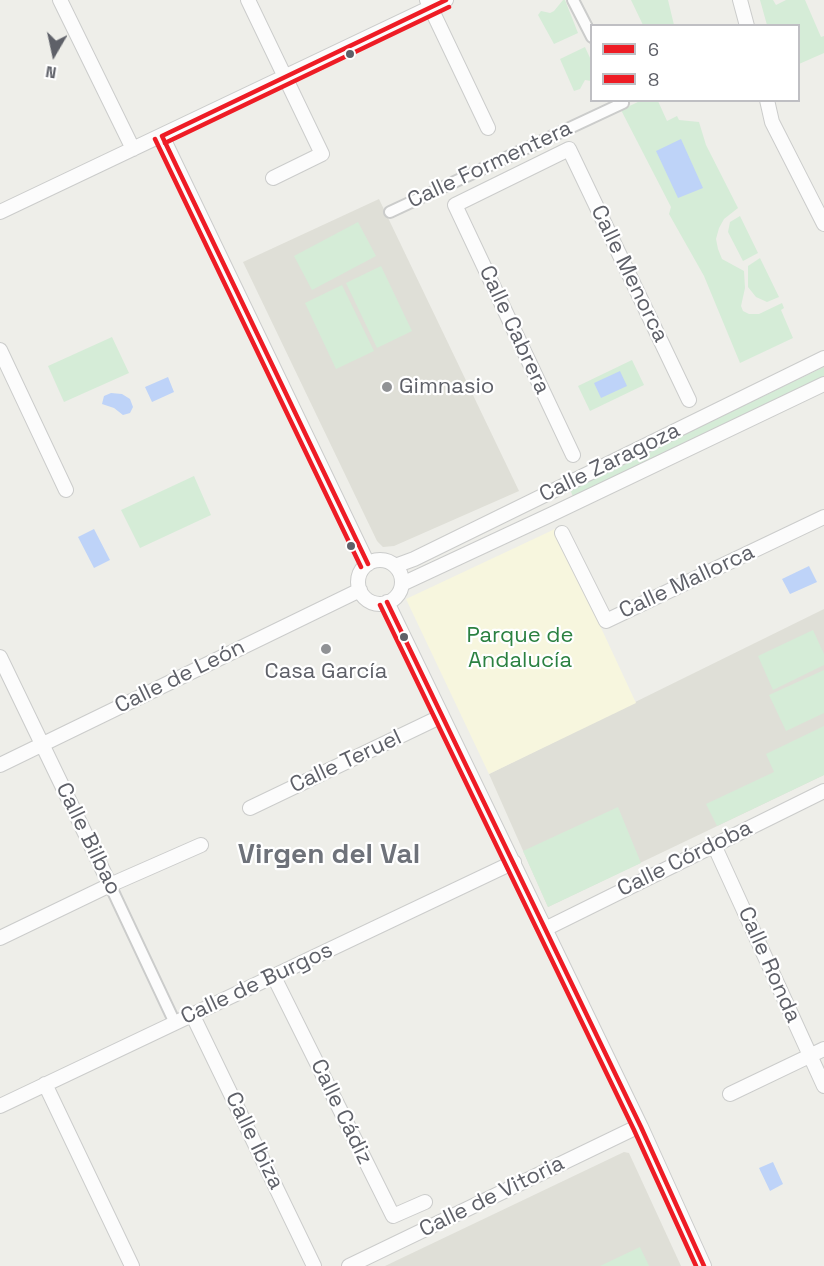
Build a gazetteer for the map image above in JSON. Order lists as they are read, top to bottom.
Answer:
{
  "streets": {
    "street": [
      "Calle Formentera",
      "Calle Menorca",
      "Calle Cabrera",
      "Calle Zaragoza",
      "Calle Mallorca",
      "Calle de León",
      "Calle Teruel",
      "Calle Bilbao",
      "Calle Córdoba",
      "Calle Ronda",
      "Calle de Burgos",
      "Calle Cádiz",
      "Calle Ibiza",
      "Calle de Vitoria"
    ]
  },
  "crossings": [
    ["Calle Formentera", "Calle Menorca"],
    ["Calle Formentera", "Calle Cabrera"],
    ["Calle Zaragoza", "Calle de León"],
    ["Calle de León", "Calle Bilbao"],
    ["Calle Bilbao", "Calle de Burgos"],
    ["Calle Córdoba", "Calle Ronda"],
    ["Calle de Burgos", "Calle Cádiz"],
    ["Calle de Burgos", "Calle Ibiza"]
  ],
  "districts": ["Virgen del Val"],
  "parks": ["Parque de Andalucía"],
  "places": ["Gimnasio", "Casa García"],
  "lines": ["transit line 6", "transit line 8"],
  "legend": ["6", "8"],
  "north": "bottom"
}
